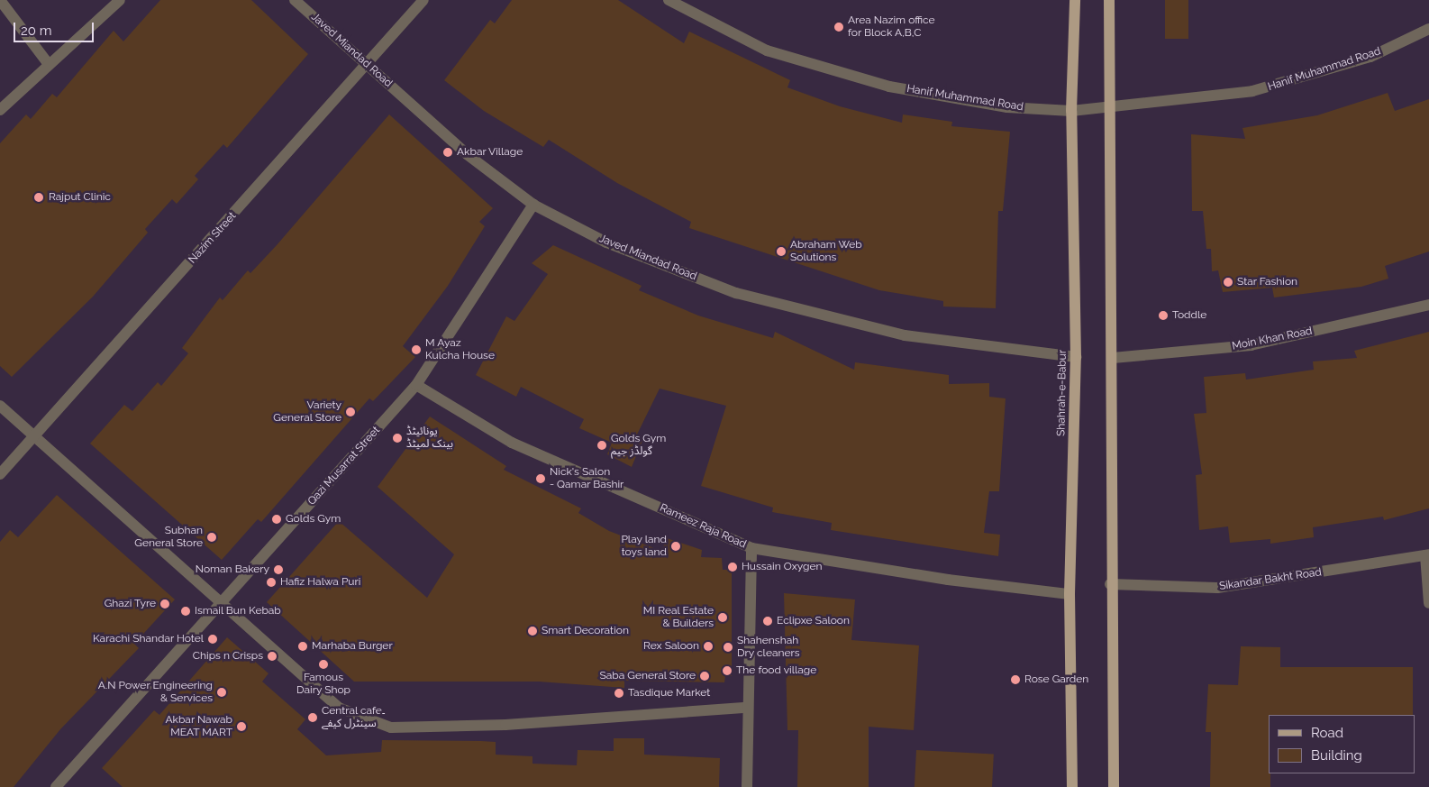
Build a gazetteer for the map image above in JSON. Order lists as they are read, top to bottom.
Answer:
{
  "streets": {
    "main road": ["Shahrah-e-Babur"],
    "street": [
      "Javed Miandad Road",
      "Hanif Muhammad Road",
      "Nazim Street",
      "Moin Khan Road",
      "Qazi Musarrat Street",
      "Rameez Raja Road",
      "Sikandar Bakht Road"
    ]
  },
  "crossings": [
    ["Javed Miandad Road", "Nazim Street"],
    ["Javed Miandad Road", "Shahrah-e-Babur"],
    ["Javed Miandad Road", "Qazi Musarrat Street"],
    ["Hanif Muhammad Road", "Shahrah-e-Babur"],
    ["Shahrah-e-Babur", "Rameez Raja Road"],
    ["Qazi Musarrat Street", "Rameez Raja Road"]
  ],
  "places": [
    "Area Nazim office for Block A,B,C",
    "Akbar Village",
    "Rajput Clinic",
    "Abraham Web Solutions",
    "Star Fashion",
    "Toddle",
    "M Ayaz Kulcha House",
    "Variety General Store",
    "یونائیٹڈ بینک لمیٹڈ",
    "Golds Gym گولڈز جیم",
    "Nick's Salon - Qamar Bashir",
    "Golds Gym",
    "Subhan General Store",
    "Play land toys land",
    "Hussain Oxygen",
    "Noman Bakery",
    "Hafiz Halwa Puri",
    "Ghazi Tyre",
    "Ismail Bun Kebab",
    "MI Real Estate & Builders",
    "Eclipxe Saloon",
    "Smart Decoration",
    "Karachi Shandar Hotel",
    "Marhaba Burger",
    "Rex Saloon",
    "Shahenshah Dry cleaners",
    "Chips n Crisps",
    "Famous Dairy Shop",
    "The food village",
    "Saba General Store",
    "Rose Garden",
    "A.N Power Engineering & Services",
    "Tasdique Market",
    "Central cafe۔ سینٹرل کیفے",
    "Akbar Nawab MEAT MART"
  ],
  "legend": ["Road", "Building"],
  "scale_bar": "20 m"
}
